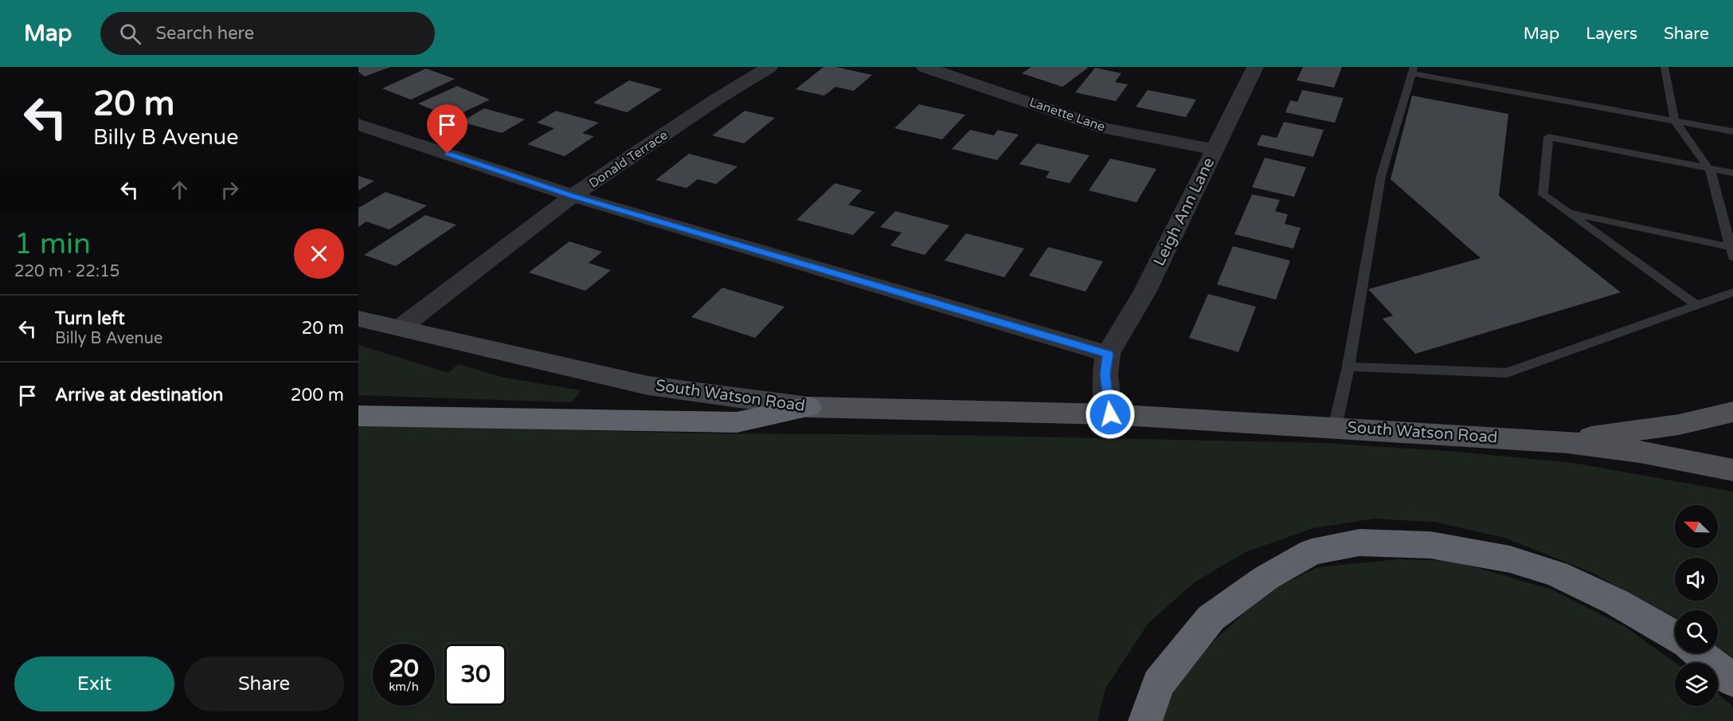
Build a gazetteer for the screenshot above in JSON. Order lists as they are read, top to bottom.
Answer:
{
  "streets": {
    "main road": ["South Watson Road"],
    "street": ["Lanette Lane", "Donald Terrace", "Leigh Ann Lane"]
  },
  "crossings": [
    ["Lanette Lane", "Leigh Ann Lane"],
    ["Donald Terrace", "South Watson Road"]
  ],
  "north": "top left",
  "page": {
    "header": "Map",
    "search": "Search here",
    "nav": ["Map", "Layers", "Share"],
    "turn": ["20 m", "Billy B Avenue"],
    "heading": ["1 min", "220 m · 22:15"],
    "list": [
      {
        "name": "Turn left",
        "note": "Billy B Avenue",
        "value": "20 m"
      },
      {
        "name": "Arrive at destination",
        "value": "200 m"
      }
    ],
    "speed": "20 km/h",
    "limit": "30",
    "buttons": ["Exit", "Share"]
  }
}
